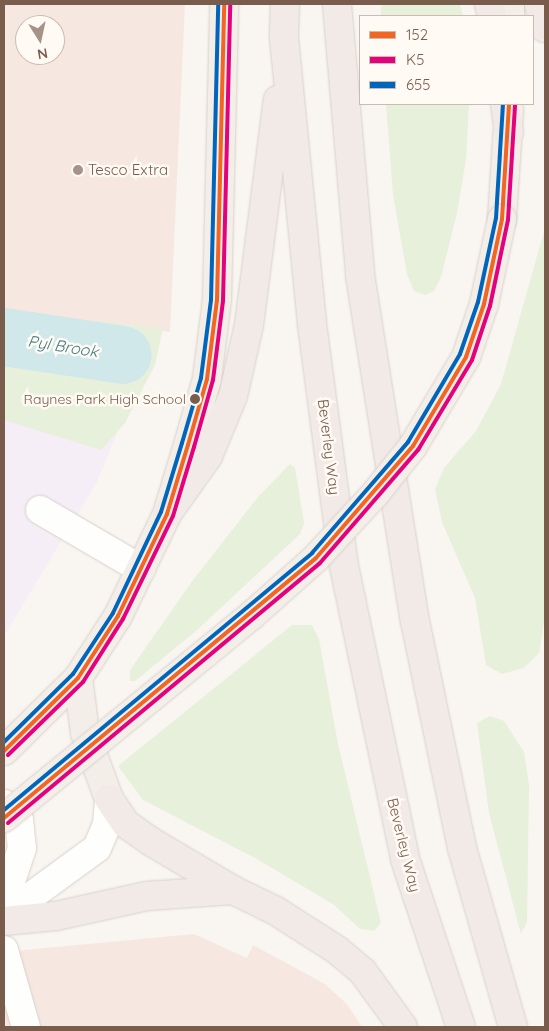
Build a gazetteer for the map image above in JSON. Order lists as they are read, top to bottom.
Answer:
{
  "streets": {
    "highway": ["Beverley Way"]
  },
  "water": ["Pyl Brook"],
  "places": ["Tesco Extra", "Raynes Park High School"],
  "lines": ["transit line 152", "transit line K5", "transit line 655"],
  "legend": ["152", "K5", "655"],
  "north": "bottom"
}
